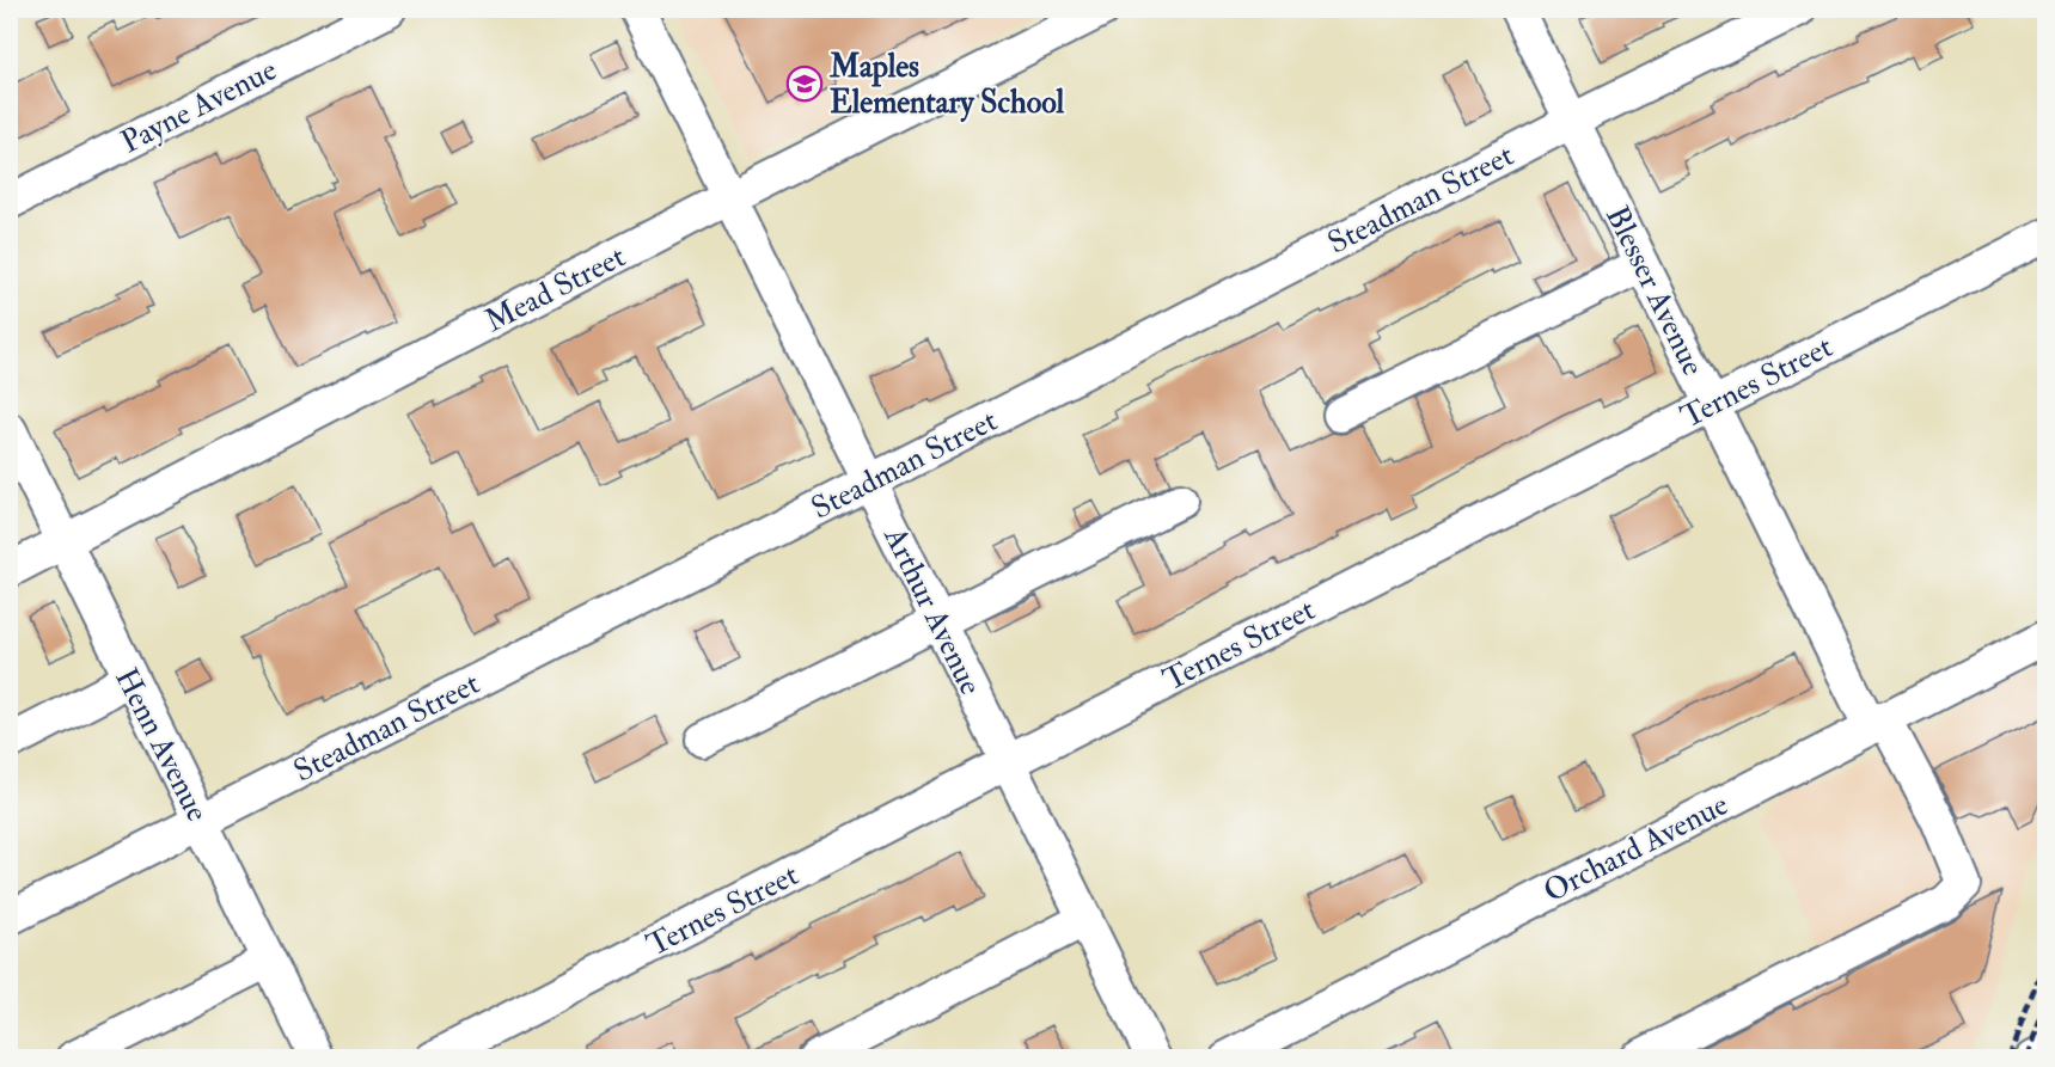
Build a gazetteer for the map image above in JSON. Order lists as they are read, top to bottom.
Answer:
{
  "streets": {
    "street": [
      "Payne Avenue",
      "Steadman Street",
      "Mead Street",
      "Blesser Avenue",
      "Ternes Street",
      "Arthur Avenue",
      "Henn Avenue",
      "Orchard Avenue"
    ]
  },
  "crossings": [
    ["Steadman Street", "Blesser Avenue"],
    ["Steadman Street", "Arthur Avenue"],
    ["Steadman Street", "Henn Avenue"],
    ["Mead Street", "Arthur Avenue"],
    ["Mead Street", "Henn Avenue"],
    ["Blesser Avenue", "Ternes Street"],
    ["Blesser Avenue", "Orchard Avenue"],
    ["Ternes Street", "Arthur Avenue"]
  ],
  "places": {
    "school or university": ["Maples Elementary School"]
  }
}
